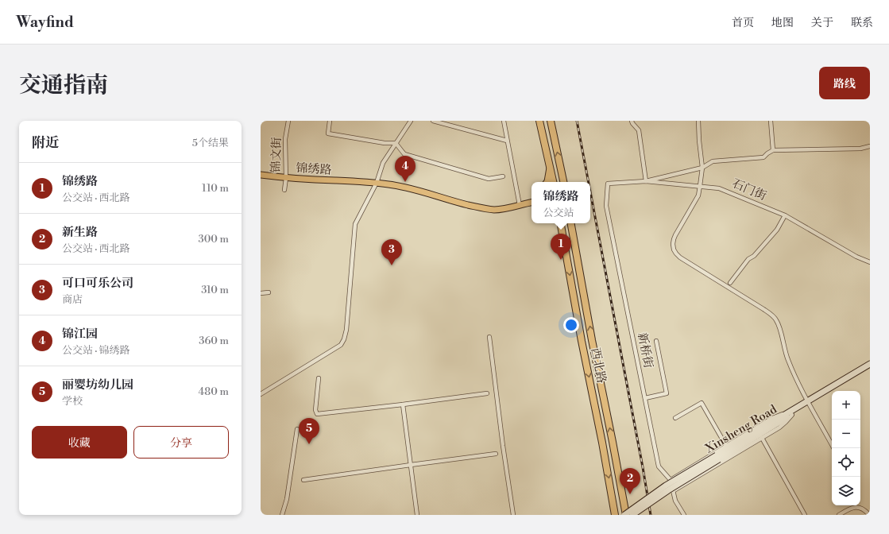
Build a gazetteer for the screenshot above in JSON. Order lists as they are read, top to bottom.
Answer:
{
  "streets": {
    "highway": ["西北路"],
    "main road": ["锦绣路", "Xinsheng Road"],
    "street": ["锦文街", "石门街", "新桥街"]
  },
  "crossings": [
    ["锦文街", "锦绣路"],
    ["石门街", "新桥街"],
    ["西北路", "Xinsheng Road"]
  ],
  "page": {
    "header": "Wayfind",
    "nav": [
      "首页",
      "地图",
      "关于",
      "联系"
    ],
    "title": "交通指南",
    "buttons": [
      "路线",
      ["收藏", "分享"]
    ],
    "heading": ["附近", "5个结果"],
    "pins": [
      "4",
      "1",
      "3",
      "5",
      "2"
    ],
    "list": [
      {
        "mark": "1",
        "name": "锦绣路",
        "note": "公交站 · 西北路",
        "value": "110 m"
      },
      {
        "mark": "2",
        "name": "新生路",
        "note": "公交站 · 西北路",
        "value": "300 m"
      },
      {
        "mark": "3",
        "name": "可口可乐公司",
        "note": "商店",
        "value": "310 m"
      },
      {
        "mark": "4",
        "name": "锦江园",
        "note": "公交站 · 锦绣路",
        "value": "360 m"
      },
      {
        "mark": "5",
        "name": "丽婴坊幼儿园",
        "note": "学校",
        "value": "480 m"
      }
    ],
    "popup": ["锦绣路", "公交站"],
    "map_buttons": ["+", "−"]
  }
}
